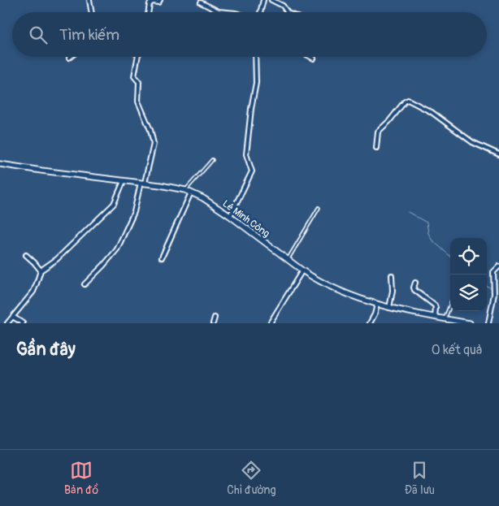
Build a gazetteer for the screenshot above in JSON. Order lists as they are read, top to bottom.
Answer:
{
  "streets": {
    "main road": ["Lê Minh Công"]
  },
  "page": {
    "search": "Tìm kiếm",
    "heading": ["Gần đây", "0 kết quả"],
    "nav": ["Bản đồ", "Chỉ đường", "Đã lưu"]
  }
}
